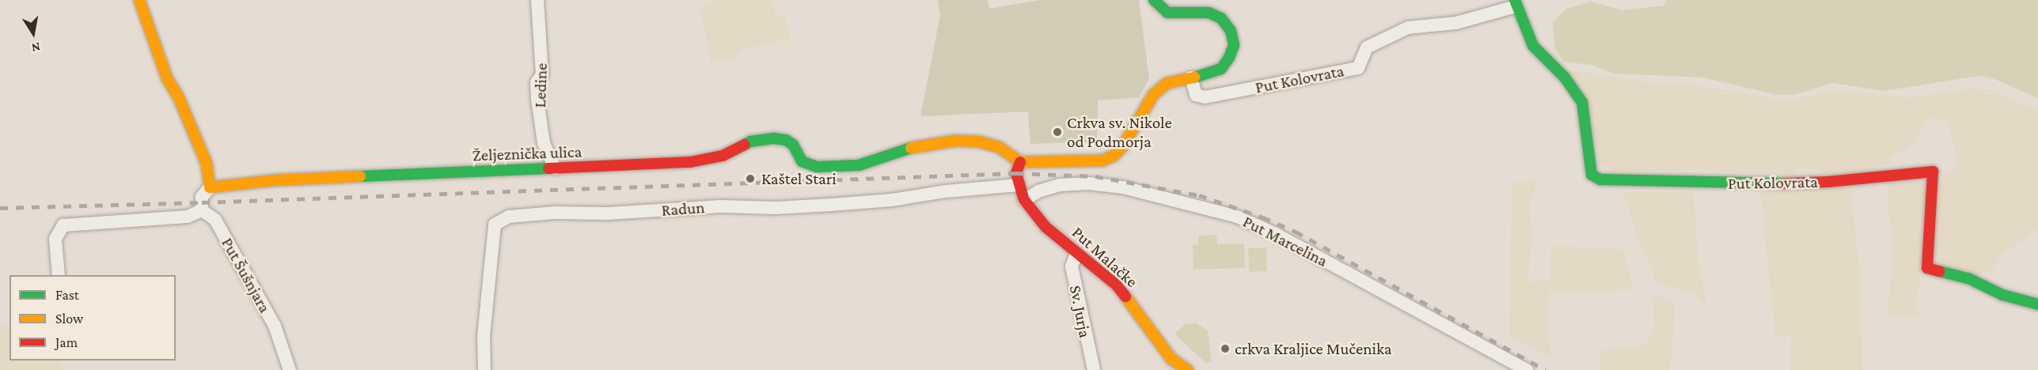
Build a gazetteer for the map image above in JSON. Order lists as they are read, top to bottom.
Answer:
{
  "streets": {
    "street": [
      "Put Kolovrata",
      "Ledine",
      "Željeznička ulica",
      "Radun",
      "Put Marcelina",
      "Put Malačke",
      "Put Šušnjara",
      "Sv. Jurja"
    ]
  },
  "crossings": [
    ["Ledine", "Željeznička ulica"],
    ["Željeznička ulica", "Put Malačke"],
    ["Radun", "Put Malačke"],
    ["Put Marcelina", "Put Malačke"],
    ["Put Malačke", "Sv. Jurja"]
  ],
  "places": ["Crkva sv. Nikole od Podmorja", "Kaštel Stari", "crkva Kraljice Mučenika"],
  "legend": ["Fast", "Slow", "Jam"],
  "north": "bottom"
}
